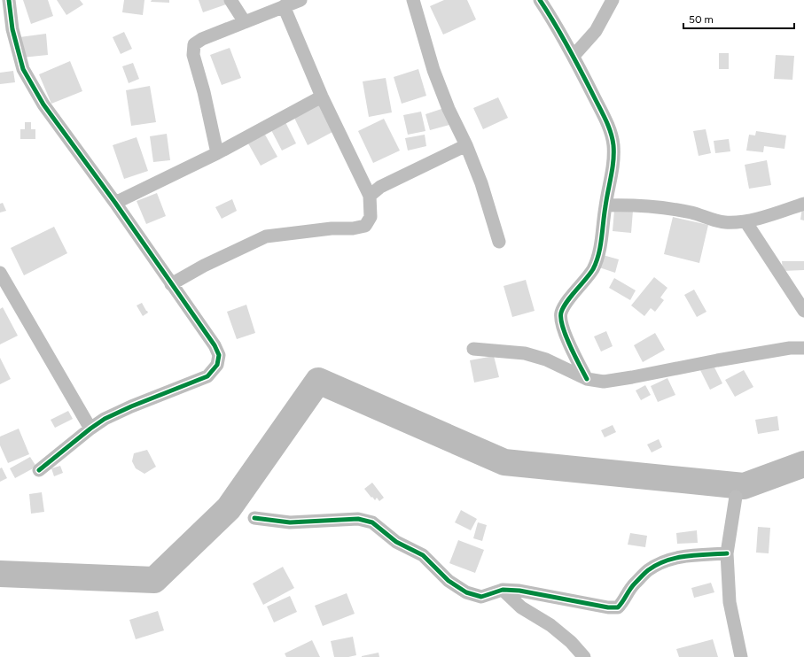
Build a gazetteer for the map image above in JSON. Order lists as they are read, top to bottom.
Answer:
{
  "scale_bar": "50 m"
}
